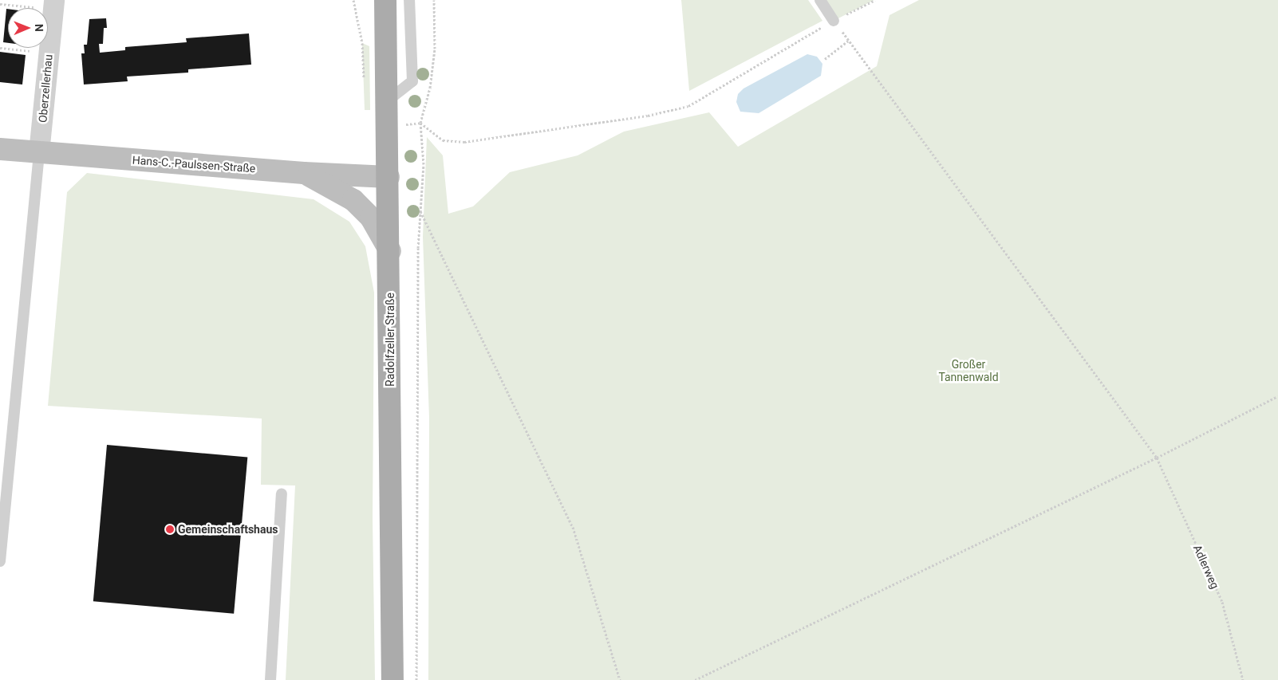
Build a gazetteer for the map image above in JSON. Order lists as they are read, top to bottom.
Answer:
{
  "streets": {
    "main road": ["Radolfzeller Straße"],
    "street": ["Oberzellerhau", "Hans-C.-Paulssen-Straße"],
    "path": ["Adlerweg"]
  },
  "crossings": [
    ["Oberzellerhau", "Hans-C.-Paulssen-Straße"],
    ["Hans-C.-Paulssen-Straße", "Radolfzeller Straße"]
  ],
  "parks": ["Großer Tannenwald"],
  "places": ["Gemeinschaftshaus"],
  "north": "right"
}
